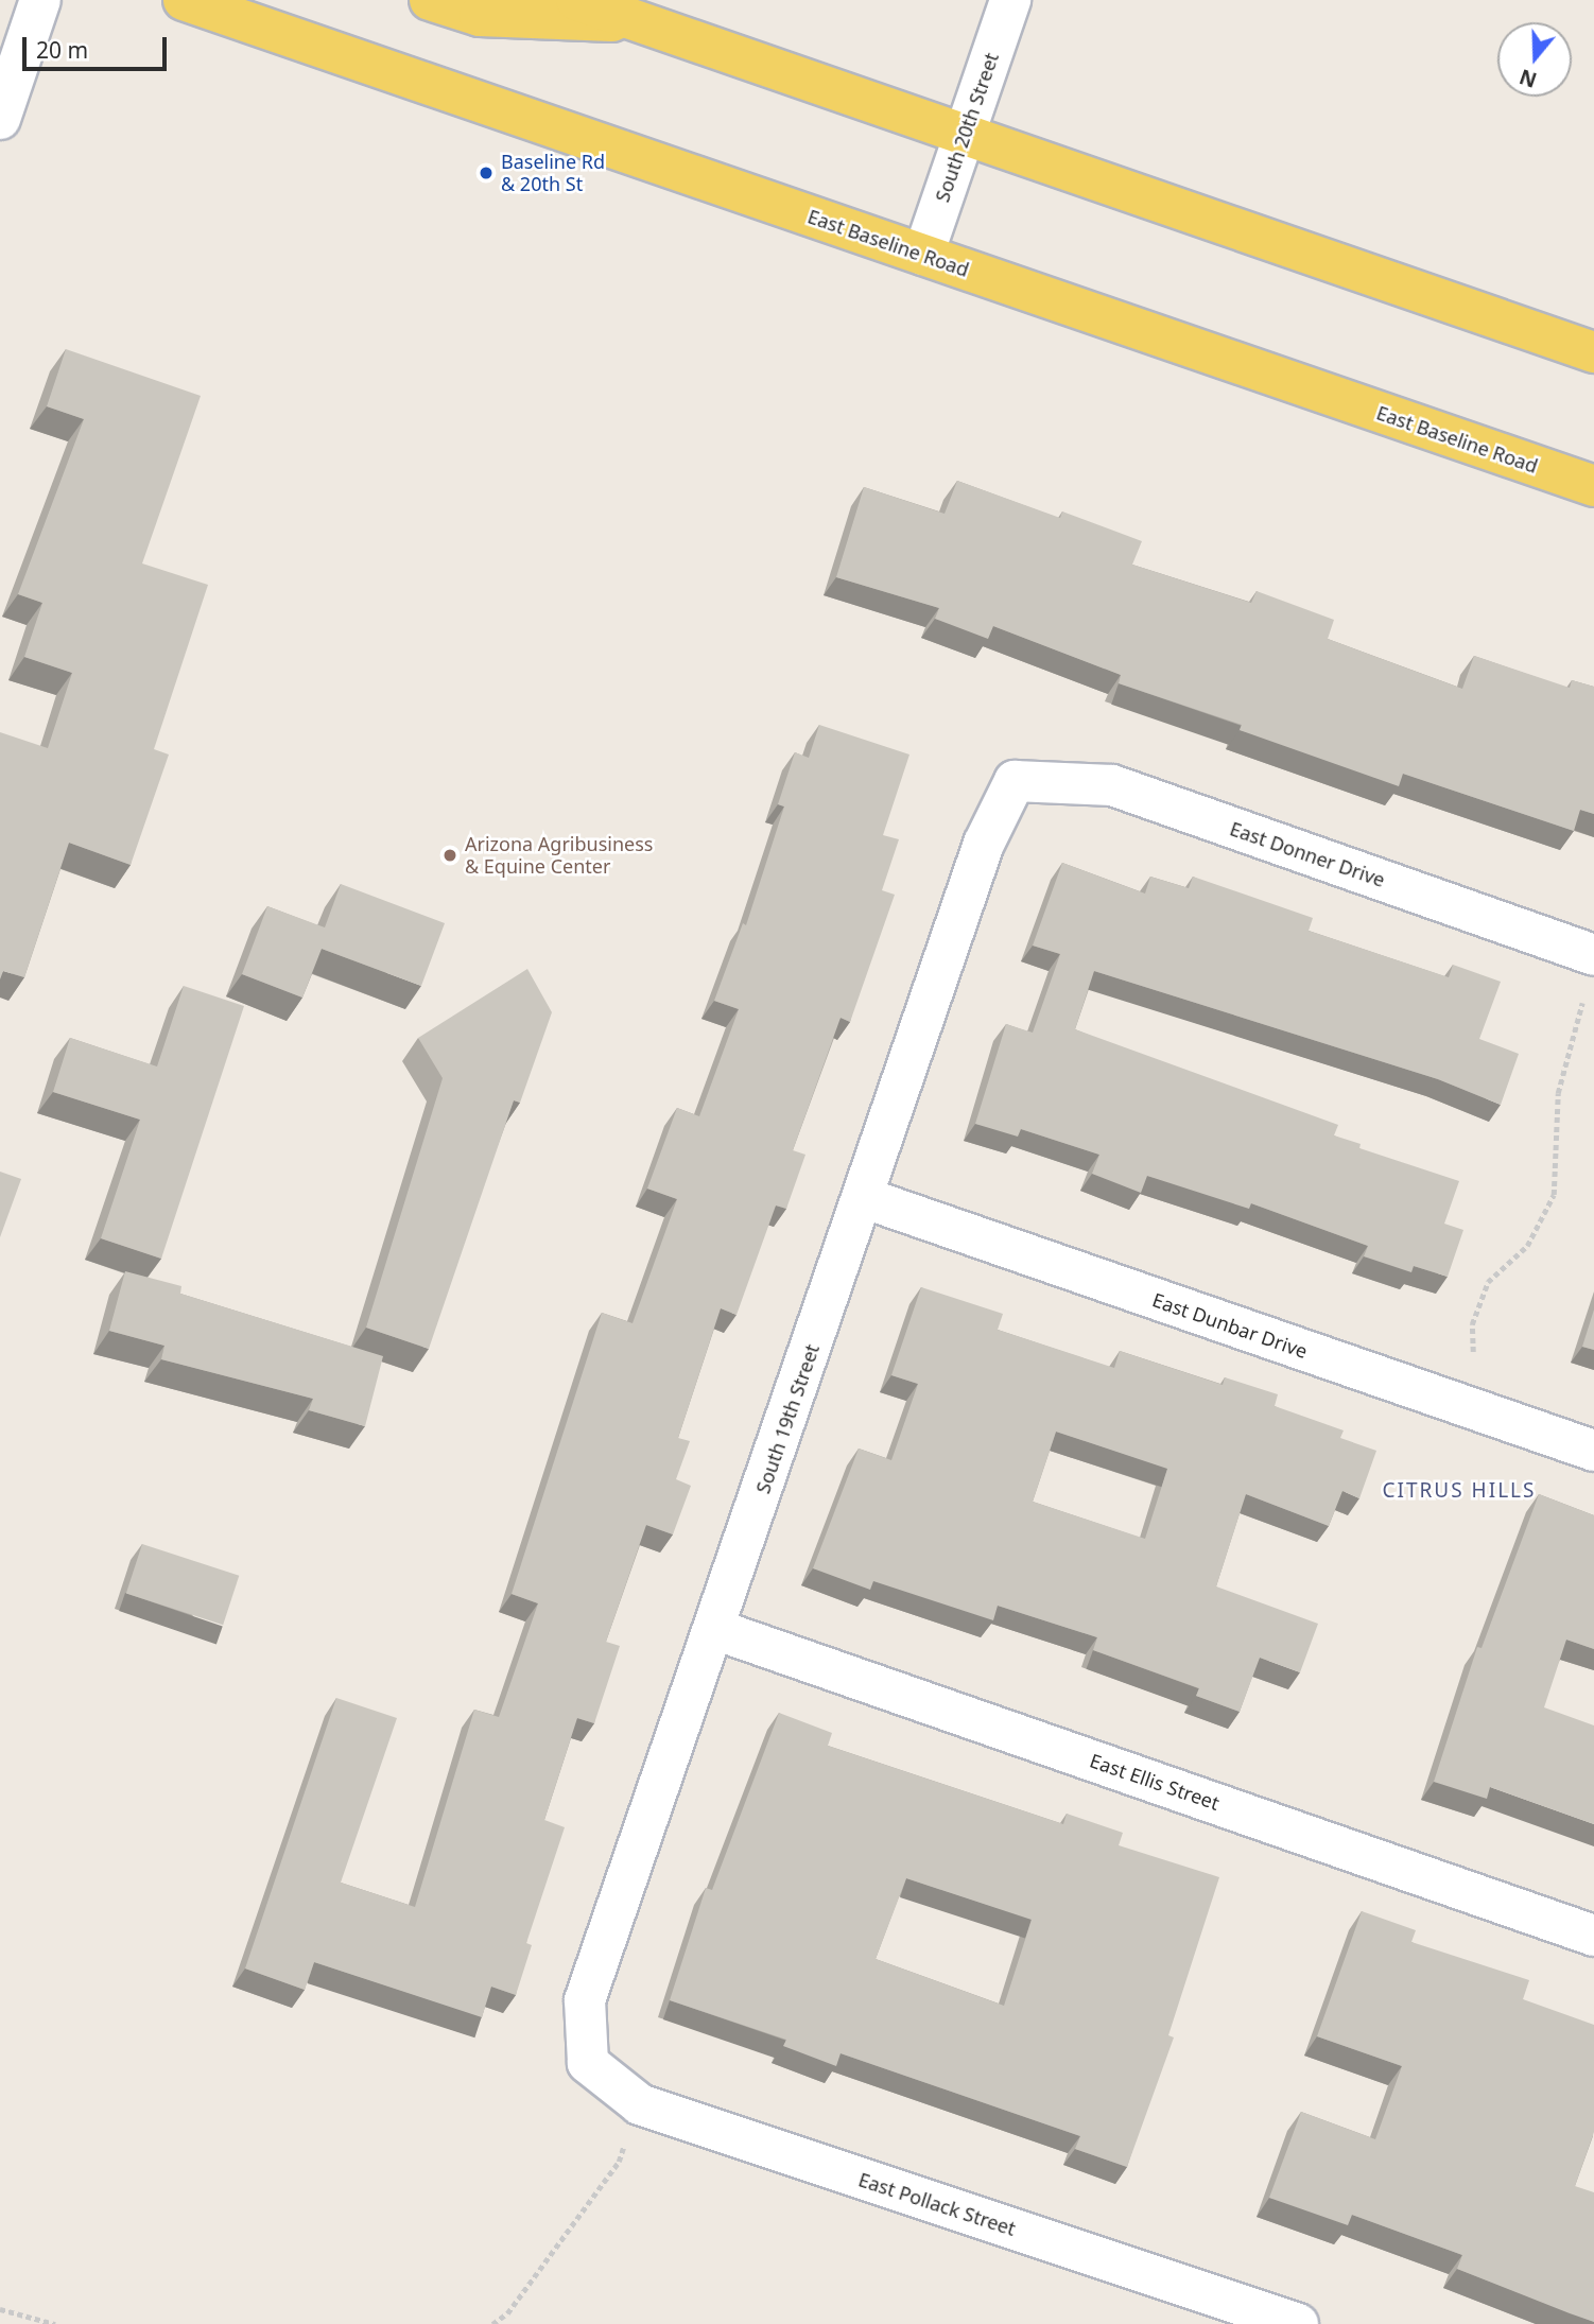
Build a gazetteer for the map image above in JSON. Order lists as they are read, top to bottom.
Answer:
{
  "streets": {
    "main road": ["East Baseline Road"],
    "street": [
      "South 20th Street",
      "East Donner Drive",
      "East Dunbar Drive",
      "South 19th Street",
      "East Ellis Street",
      "East Pollack Street"
    ]
  },
  "crossings": [
    ["South 20th Street", "East Baseline Road"],
    ["East Donner Drive", "South 19th Street"],
    ["East Dunbar Drive", "South 19th Street"],
    ["South 19th Street", "East Ellis Street"],
    ["South 19th Street", "East Pollack Street"]
  ],
  "districts": ["CITRUS HILLS"],
  "places": ["Baseline Rd & 20th St", "Arizona Agribusiness & Equine Center"],
  "scale_bar": "20 m",
  "north": "bottom"
}
